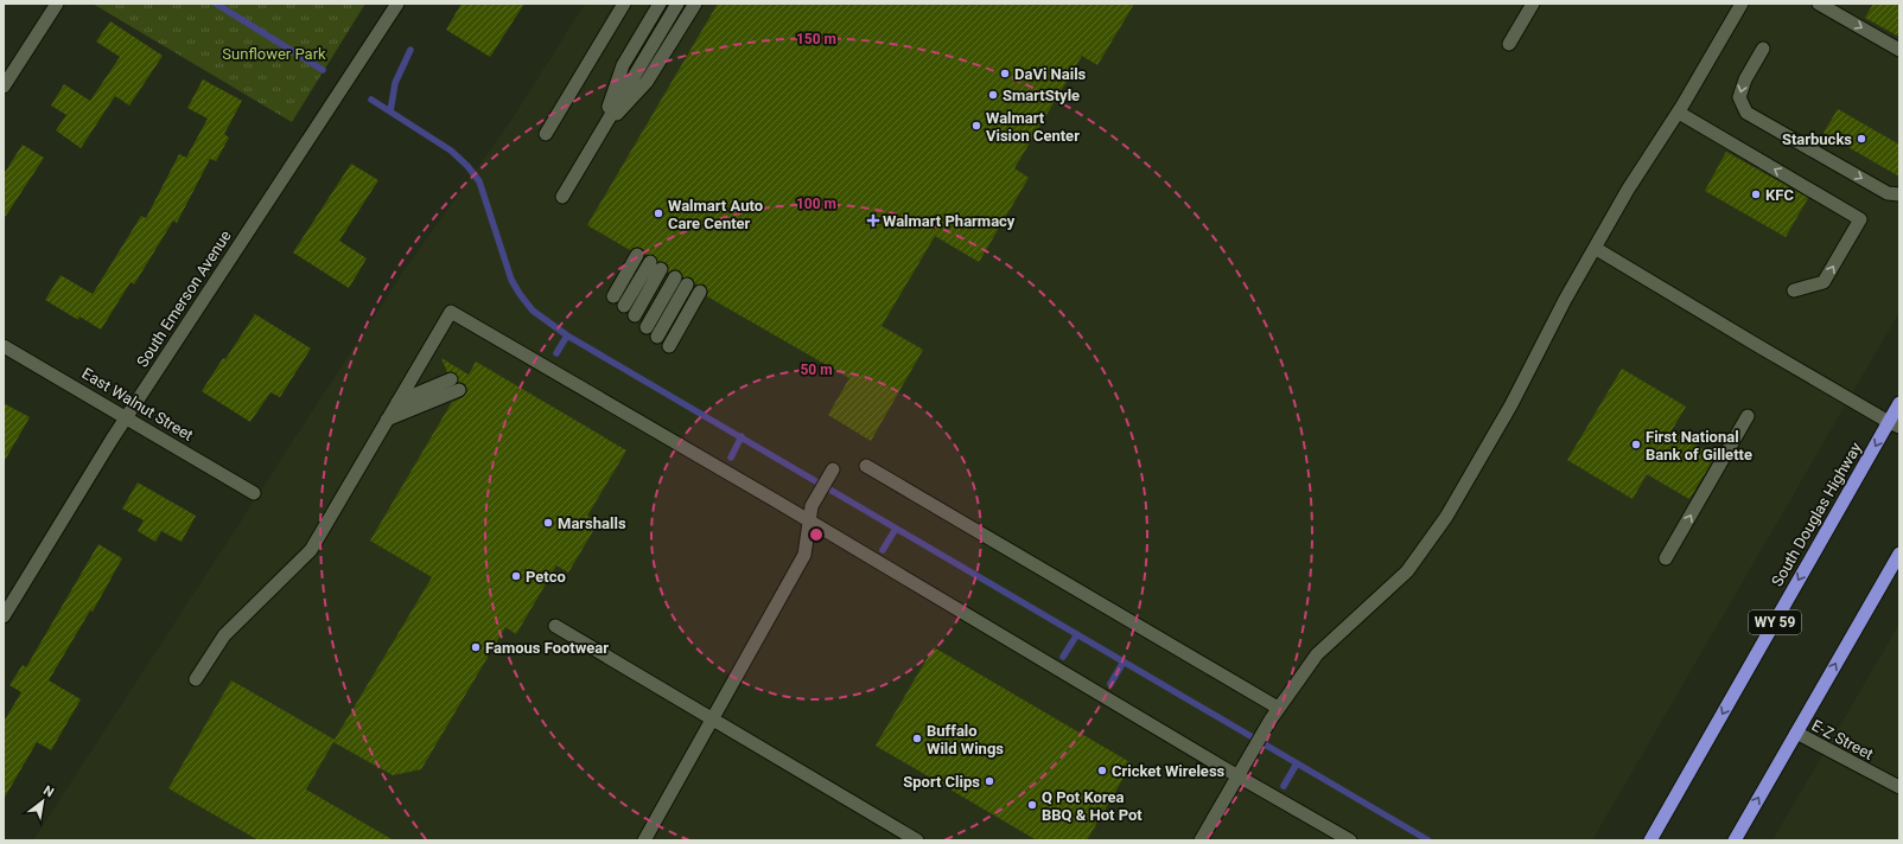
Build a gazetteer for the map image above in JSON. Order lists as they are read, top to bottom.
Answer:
{
  "streets": {
    "highway": ["South Douglas Highway", "WY 59"],
    "street": ["South Emerson Avenue", "East Walnut Street", "E-Z Street"]
  },
  "crossings": [
    ["South Emerson Avenue", "East Walnut Street"]
  ],
  "parks": ["Sunflower Park"],
  "places": {
    "other": [
      "DaVi Nails",
      "SmartStyle",
      "Walmart Vision Center",
      "Starbucks",
      "KFC",
      "Walmart Auto Care Center",
      "First National Bank of Gillette",
      "Marshalls",
      "Petco",
      "Famous Footwear",
      "Buffalo Wild Wings",
      "Cricket Wireless",
      "Sport Clips",
      "Q Pot Korea BBQ & Hot Pot"
    ],
    "health": ["Walmart Pharmacy"]
  },
  "north": "top right",
  "rings": ["150 m", "100 m", "50 m"]
}
